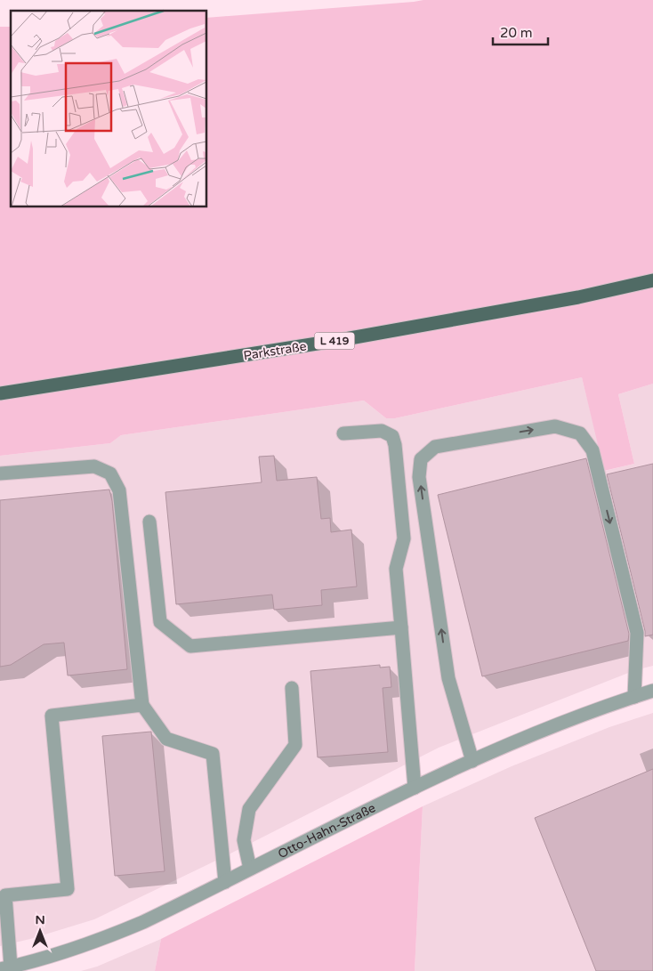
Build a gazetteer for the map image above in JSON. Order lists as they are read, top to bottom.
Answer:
{
  "streets": {
    "main road": ["L 419", "Parkstraße"],
    "street": ["Otto-Hahn-Straße"]
  },
  "scale_bar": "20 m",
  "north": "top"
}
